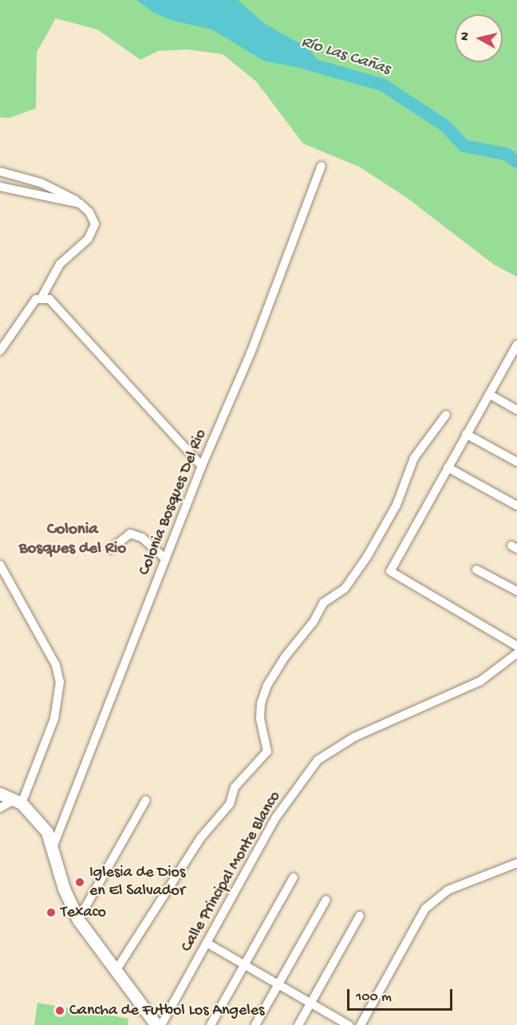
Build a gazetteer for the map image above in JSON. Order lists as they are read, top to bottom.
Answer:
{
  "streets": {
    "street": ["Colonia Bosques Del Rio", "Calle Principal Monte Blanco"]
  },
  "districts": ["Colonia Bosques del Rio"],
  "water": ["Río Las Cañas"],
  "places": ["Iglesia de Dios en El Salvador", "Texaco", "Cancha de Futbol Los Angeles"],
  "scale_bar": "100 m",
  "north": "left"
}
